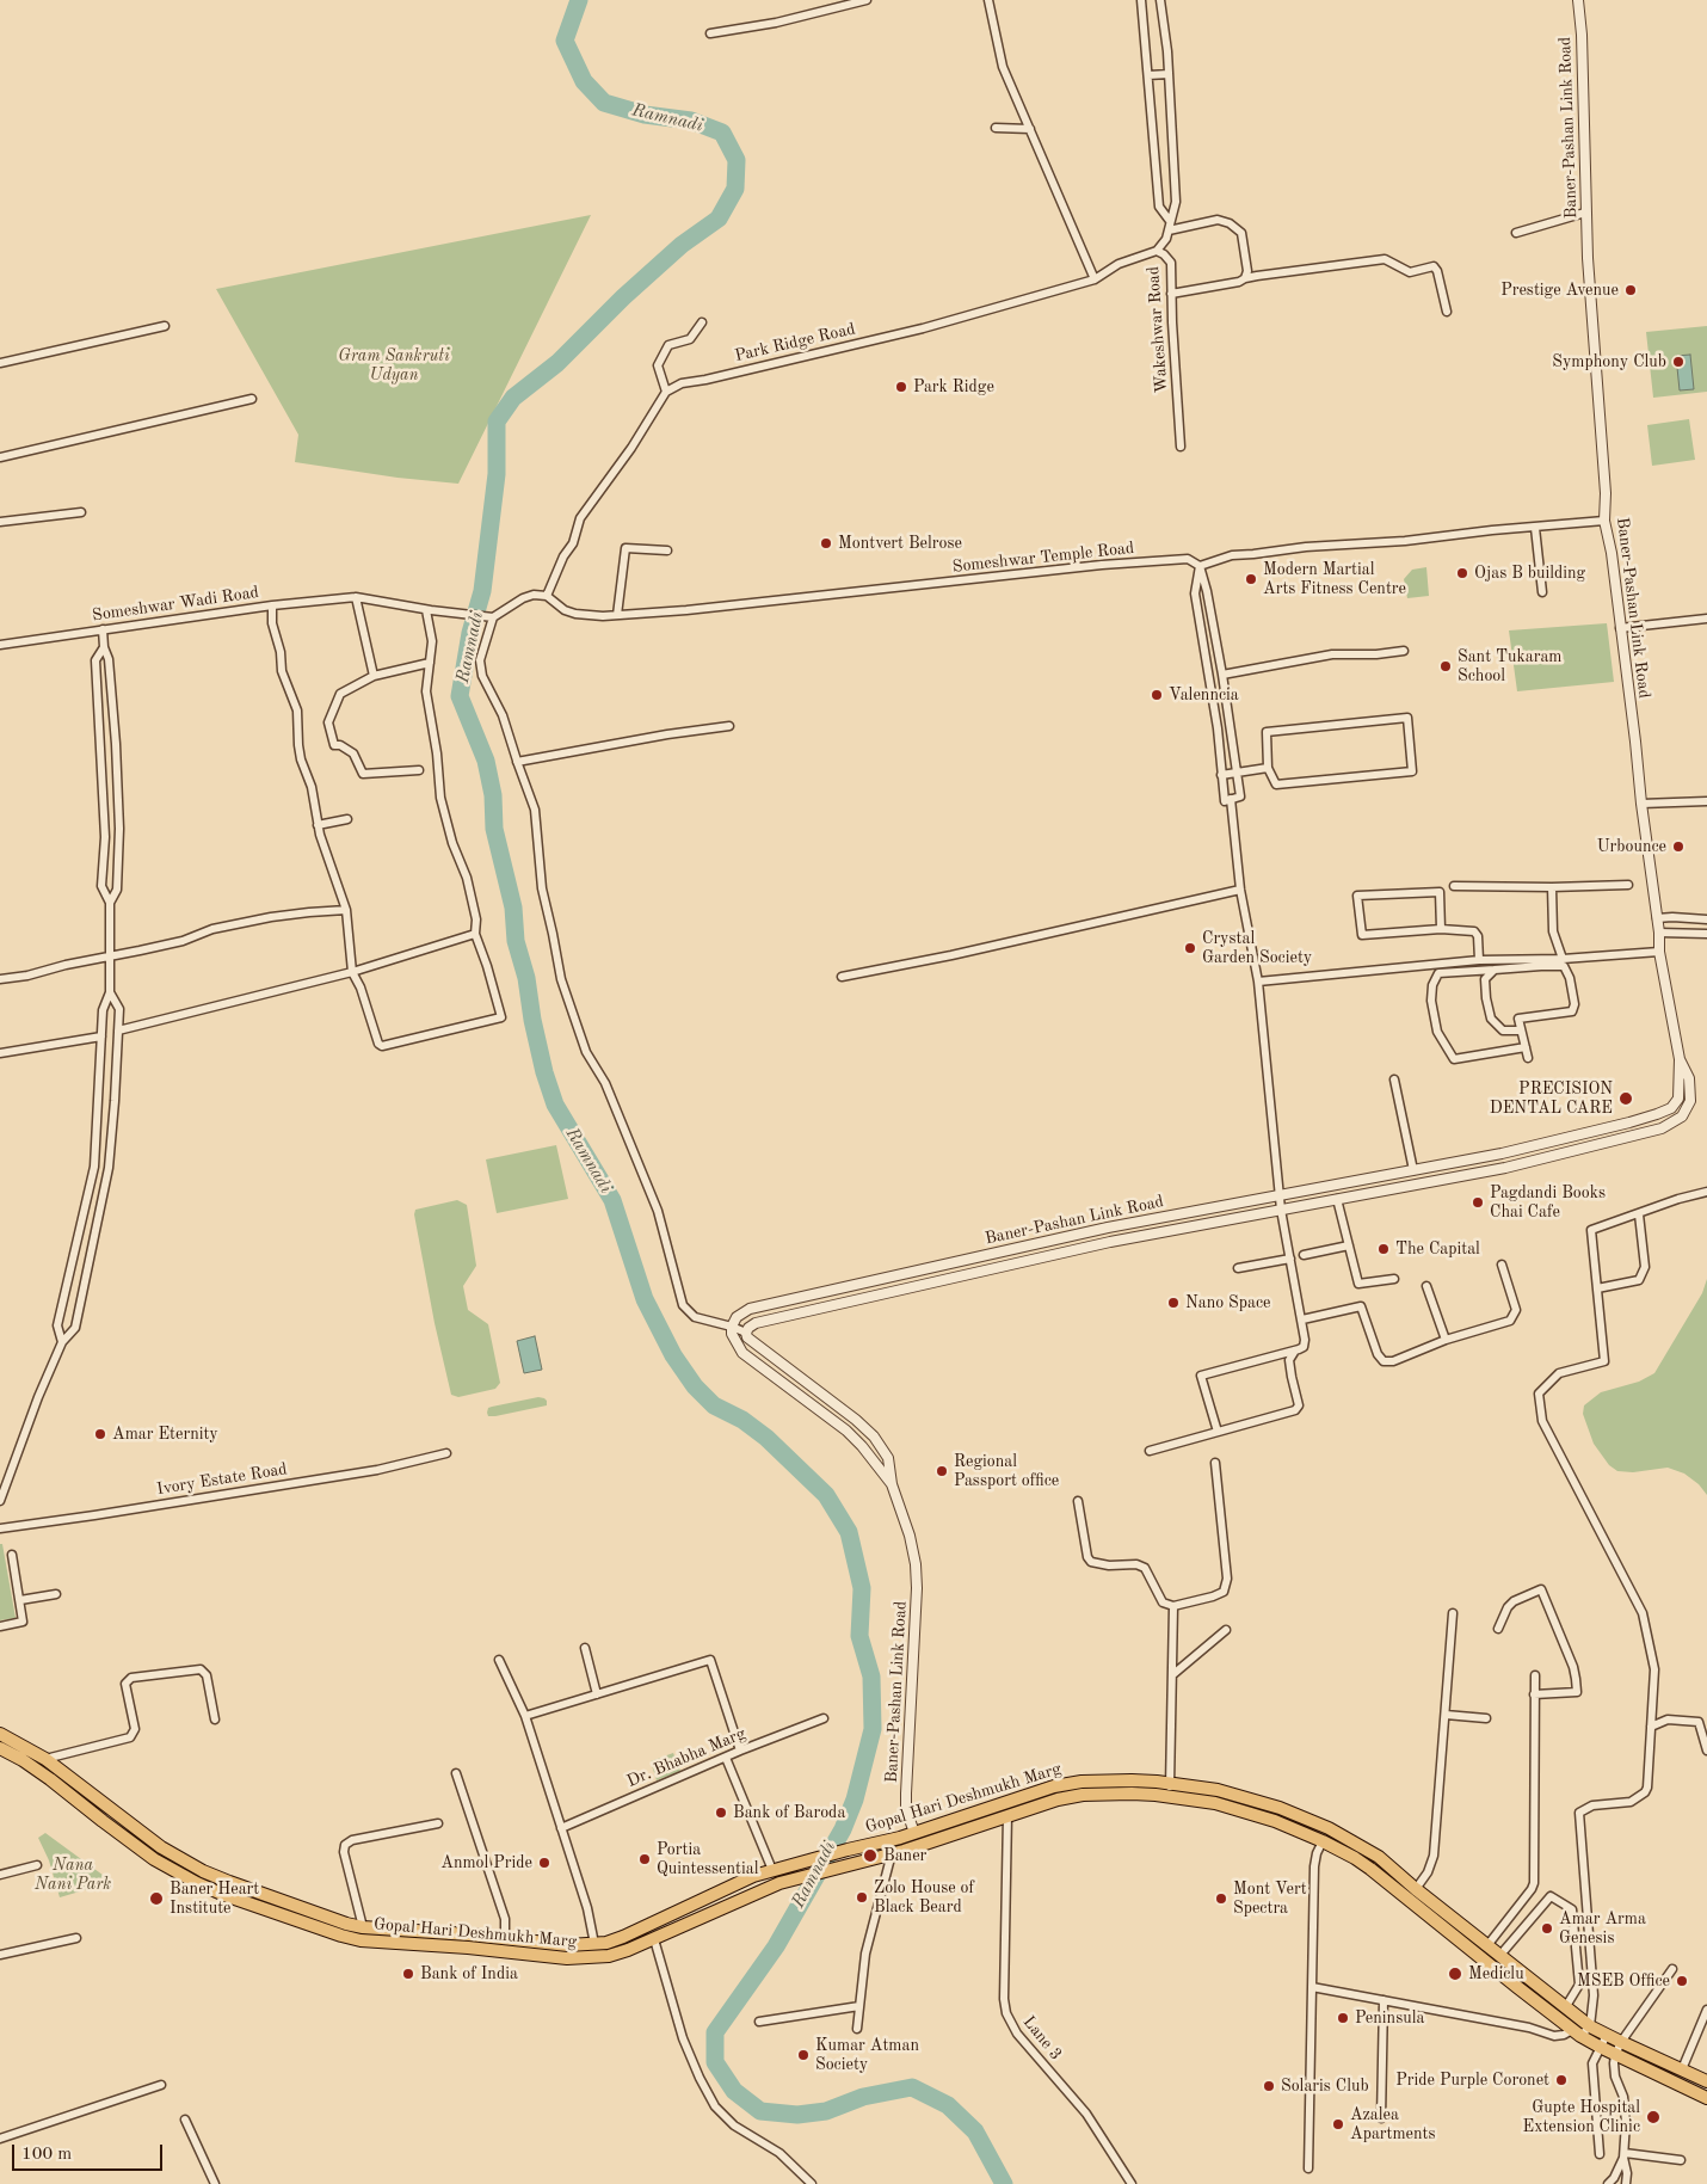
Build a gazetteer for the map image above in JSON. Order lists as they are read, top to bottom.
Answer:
{
  "streets": {
    "main road": ["Gopal Hari Deshmukh Marg"],
    "street": [
      "Baner-Pashan Link Road",
      "Wakeshwar Road",
      "Park Ridge Road",
      "Someshwar Temple Road",
      "Someshwar Wadi Road",
      "Ivory Estate Road",
      "Dr. Bhabha Marg",
      "Lane 3"
    ]
  },
  "crossings": [
    ["Baner-Pashan Link Road", "Gopal Hari Deshmukh Marg"],
    ["Wakeshwar Road", "Park Ridge Road"],
    ["Gopal Hari Deshmukh Marg", "Lane 3"]
  ],
  "water": ["Ramnadi"],
  "parks": ["Gram Sankruti Udyan", "Nana Nani Park"],
  "places": [
    "Prestige Avenue",
    "Symphony Club",
    "Park Ridge",
    "Montvert Belrose",
    "Ojas B building",
    "Modern Martial Arts Fitness Centre",
    "Sant Tukaram School",
    "Valenncia",
    "Urbounce",
    "Crystal Garden Society",
    "PRECISION DENTAL CARE",
    "Pagdandi Books Chai Cafe",
    "The Capital",
    "Nano Space",
    "Amar Eternity",
    "Regional Passport office",
    "Bank of Baroda",
    "Baner",
    "Portia Quintessential",
    "Anmol Pride",
    "Zolo House of Black Beard",
    "Baner Heart Institute",
    "Mont Vert Spectra",
    "Amar Arma Genesis",
    "Bank of India",
    "Mediclu",
    "MSEB Office",
    "Peninsula",
    "Kumar Atman Society",
    "Pride Purple Coronet",
    "Solaris Club",
    "Gupte Hospital Extension Clinic",
    "Azalea Apartments"
  ],
  "scale_bar": "100 m"
}
